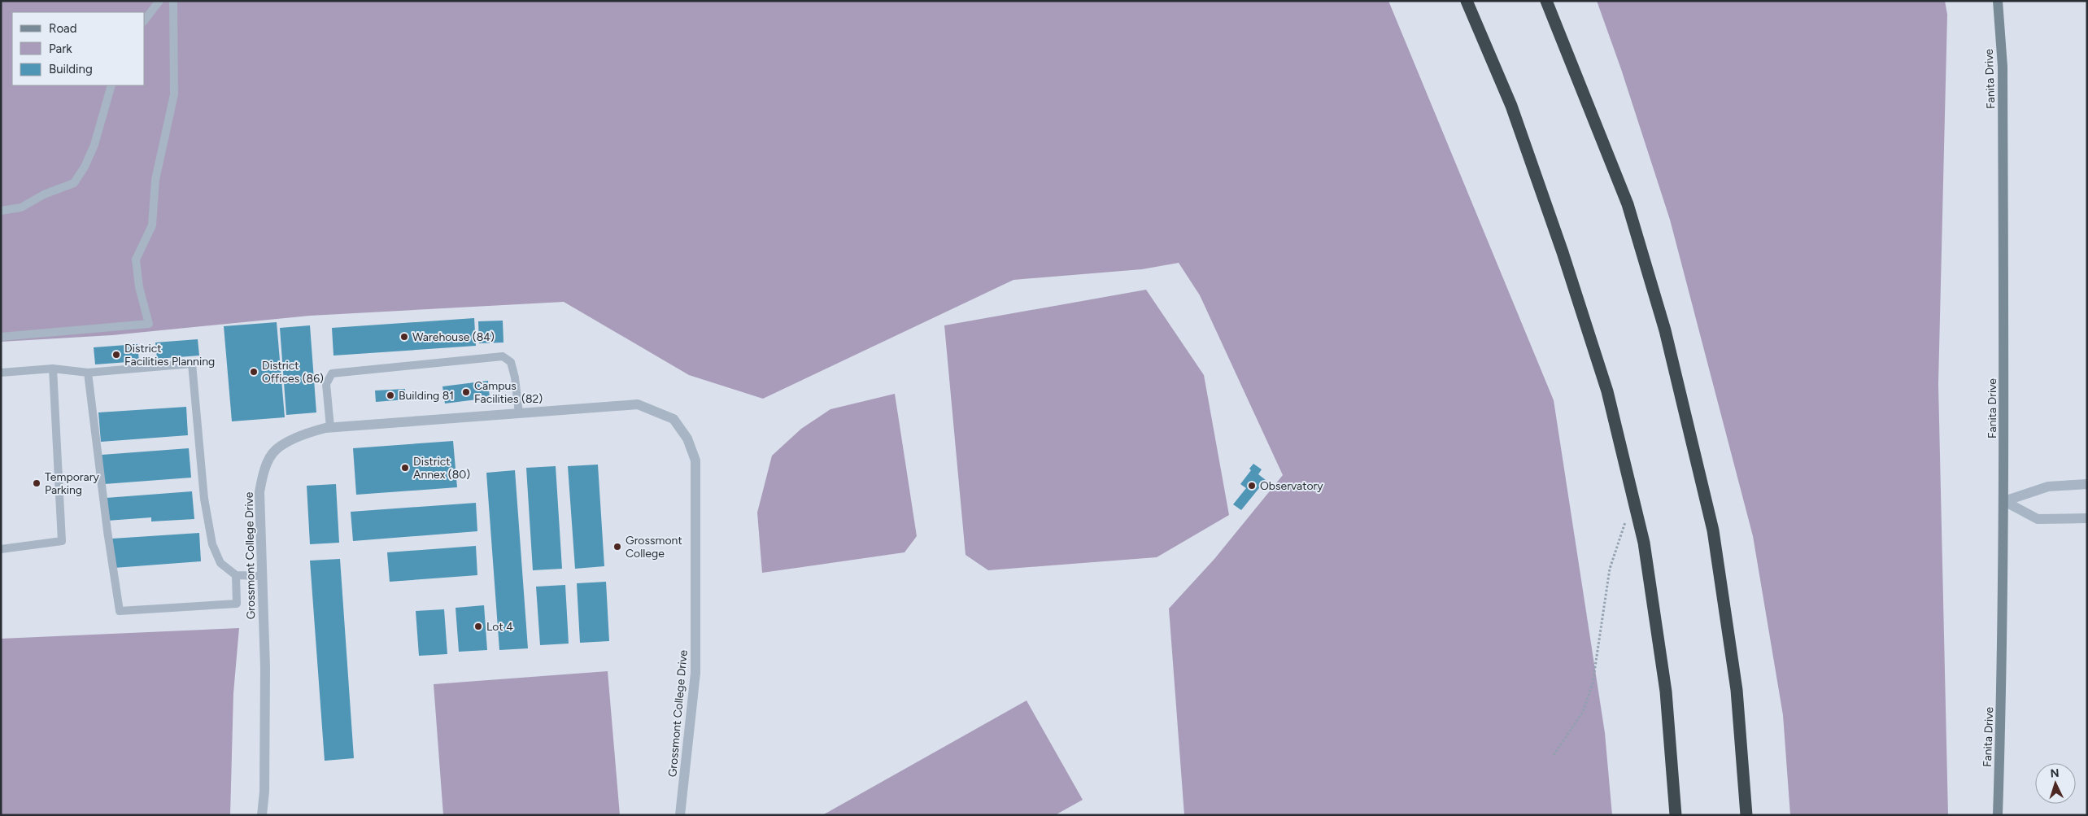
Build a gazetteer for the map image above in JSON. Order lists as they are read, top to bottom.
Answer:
{
  "streets": {
    "main road": ["Fanita Drive"],
    "street": ["Grossmont College Drive"]
  },
  "places": [
    "Warehouse (84)",
    "District Facilities Planning",
    "District Offices (86)",
    "Campus Facilities (82)",
    "Building 81",
    "District Annex (80)",
    "Temporary Parking",
    "Observatory",
    "Grossmont College",
    "Lot 4"
  ],
  "legend": ["Road", "Park", "Building"],
  "north": "top"
}
